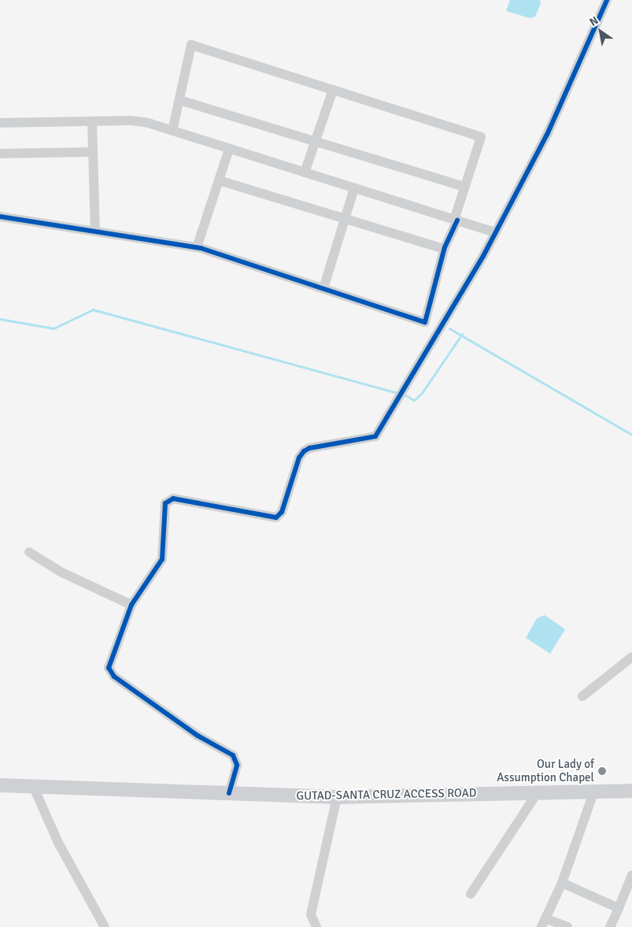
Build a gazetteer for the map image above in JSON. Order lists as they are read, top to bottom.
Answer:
{
  "streets": {
    "main road": ["GUTAD-SANTA CRUZ ACCESS ROAD"]
  },
  "places": ["Our Lady of Assumption Chapel"],
  "north": "top left"
}
